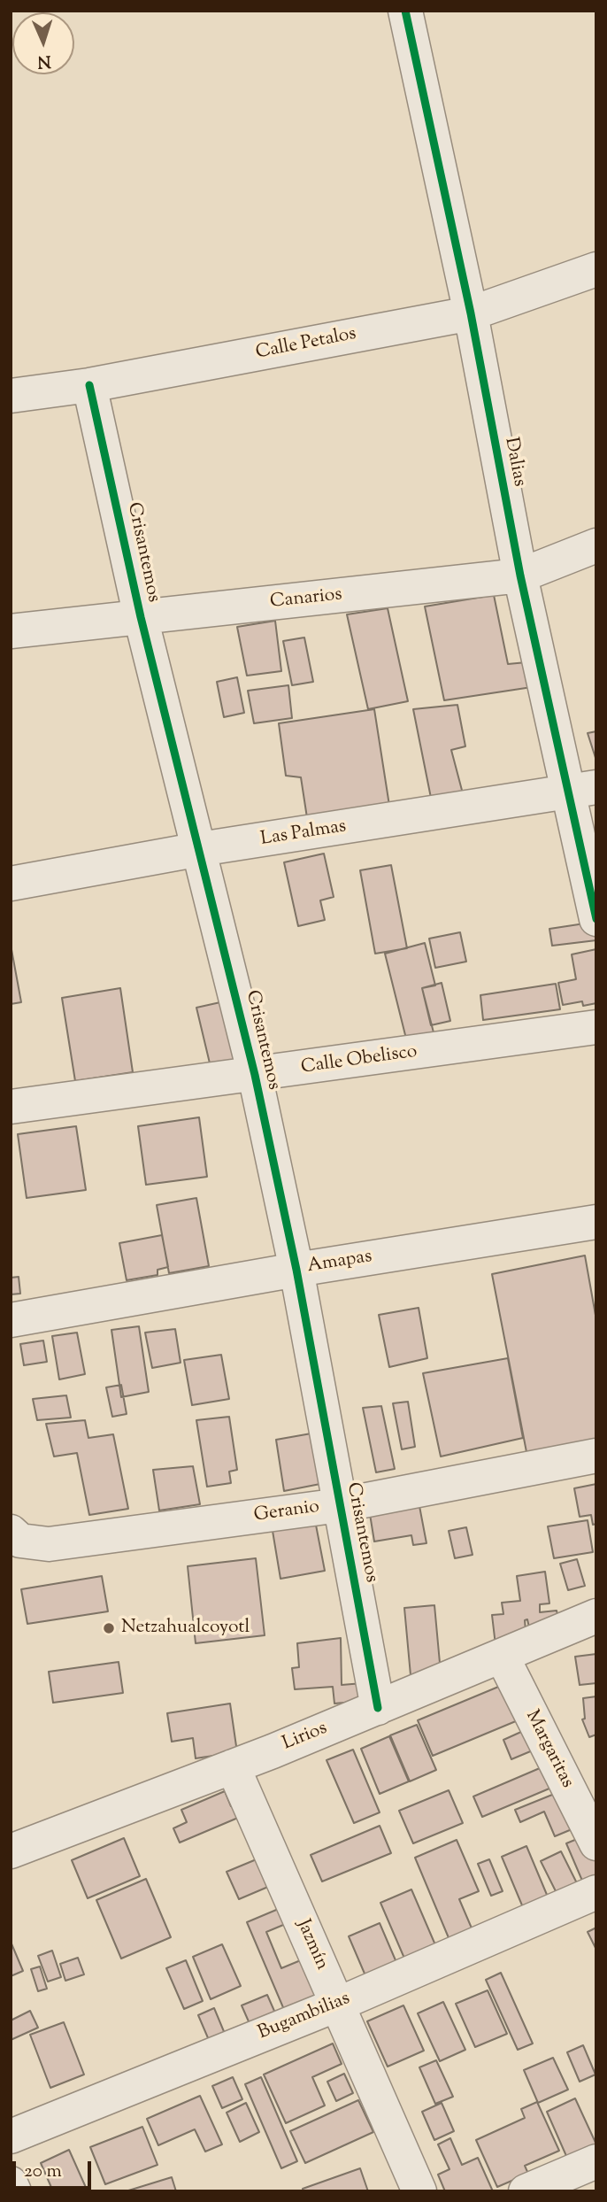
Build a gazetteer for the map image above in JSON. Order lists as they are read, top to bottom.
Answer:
{
  "streets": {
    "street": [
      "Calle Petalos",
      "Dalias",
      "Crisantemos",
      "Canarios",
      "Las Palmas",
      "Calle Obelisco",
      "Amapas",
      "Geranio",
      "Lirios",
      "Margaritas",
      "Jazmín",
      "Bugambilias"
    ]
  },
  "crossings": [
    ["Calle Petalos", "Dalias"],
    ["Calle Petalos", "Crisantemos"],
    ["Dalias", "Canarios"],
    ["Dalias", "Las Palmas"],
    ["Crisantemos", "Canarios"],
    ["Crisantemos", "Las Palmas"],
    ["Crisantemos", "Calle Obelisco"],
    ["Crisantemos", "Amapas"],
    ["Crisantemos", "Geranio"],
    ["Crisantemos", "Lirios"],
    ["Lirios", "Margaritas"],
    ["Lirios", "Jazmín"],
    ["Jazmín", "Bugambilias"]
  ],
  "places": ["Netzahualcoyotl"],
  "scale_bar": "20 m",
  "north": "bottom"
}
